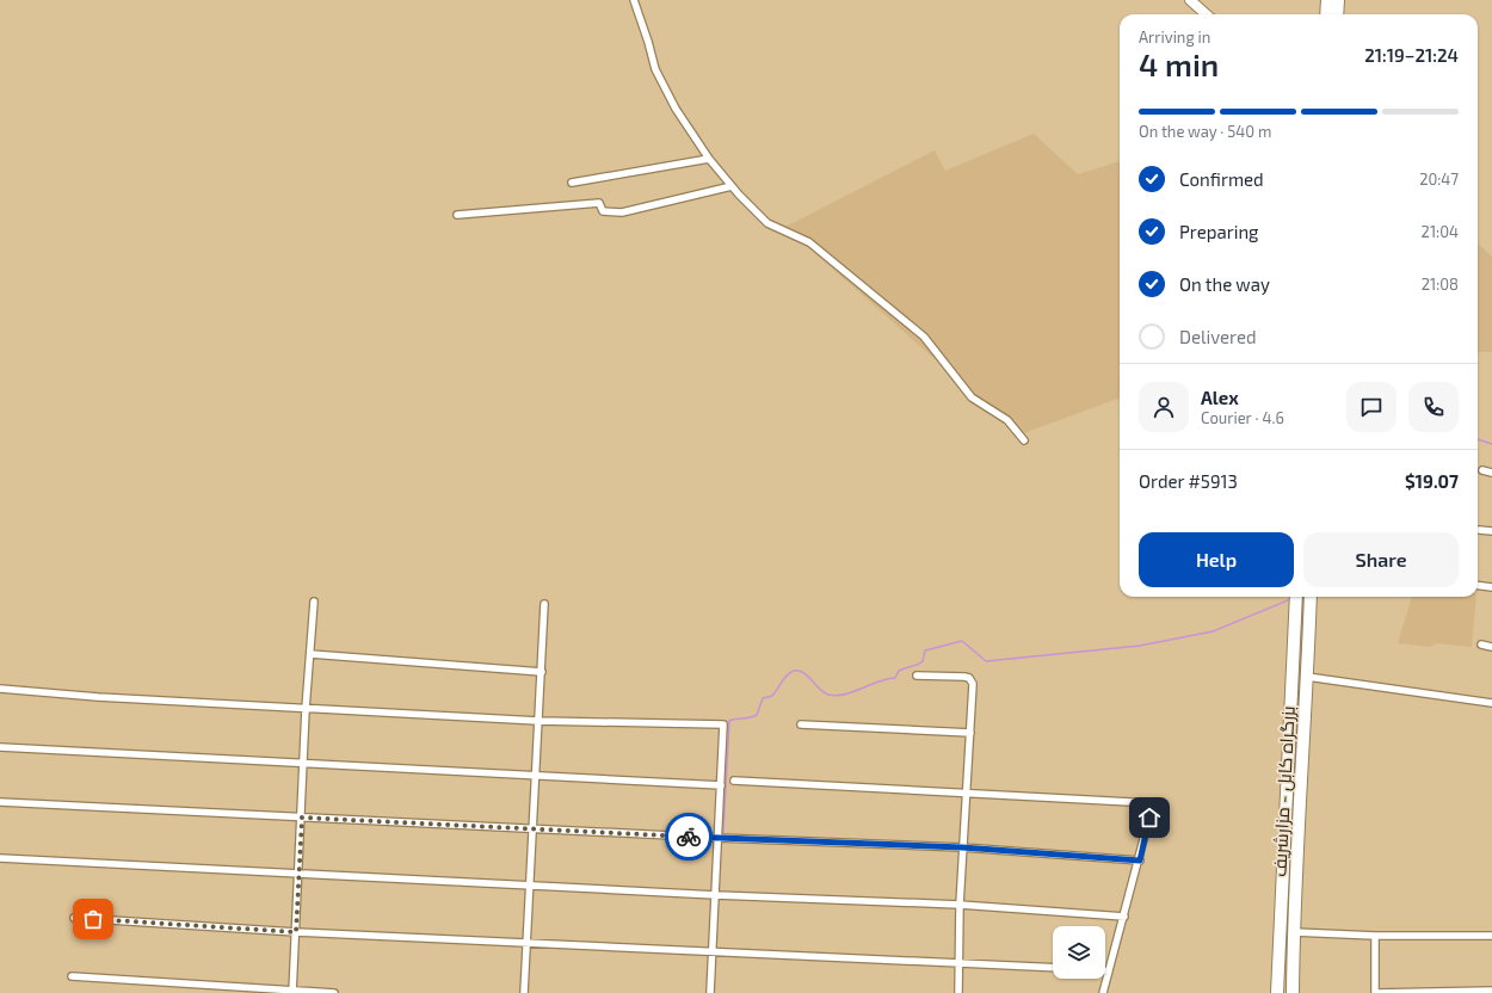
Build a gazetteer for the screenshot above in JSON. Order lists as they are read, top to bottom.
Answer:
{
  "streets": {
    "highway": ["بزرگراه کابل - مزارشریف"]
  },
  "page": {
    "heading": ["4 min", "Arriving in", "21:19–21:24"],
    "panel": [
      "Alex",
      "Courier · 4.6",
      "Order #5913",
      "$19.07"
    ],
    "bar": "On the way · 540 m",
    "list": [
      ["Confirmed", "20:47"],
      ["Preparing", "21:04"],
      ["On the way", "21:08"],
      "Delivered"
    ],
    "buttons": ["Help", "Share"]
  }
}
